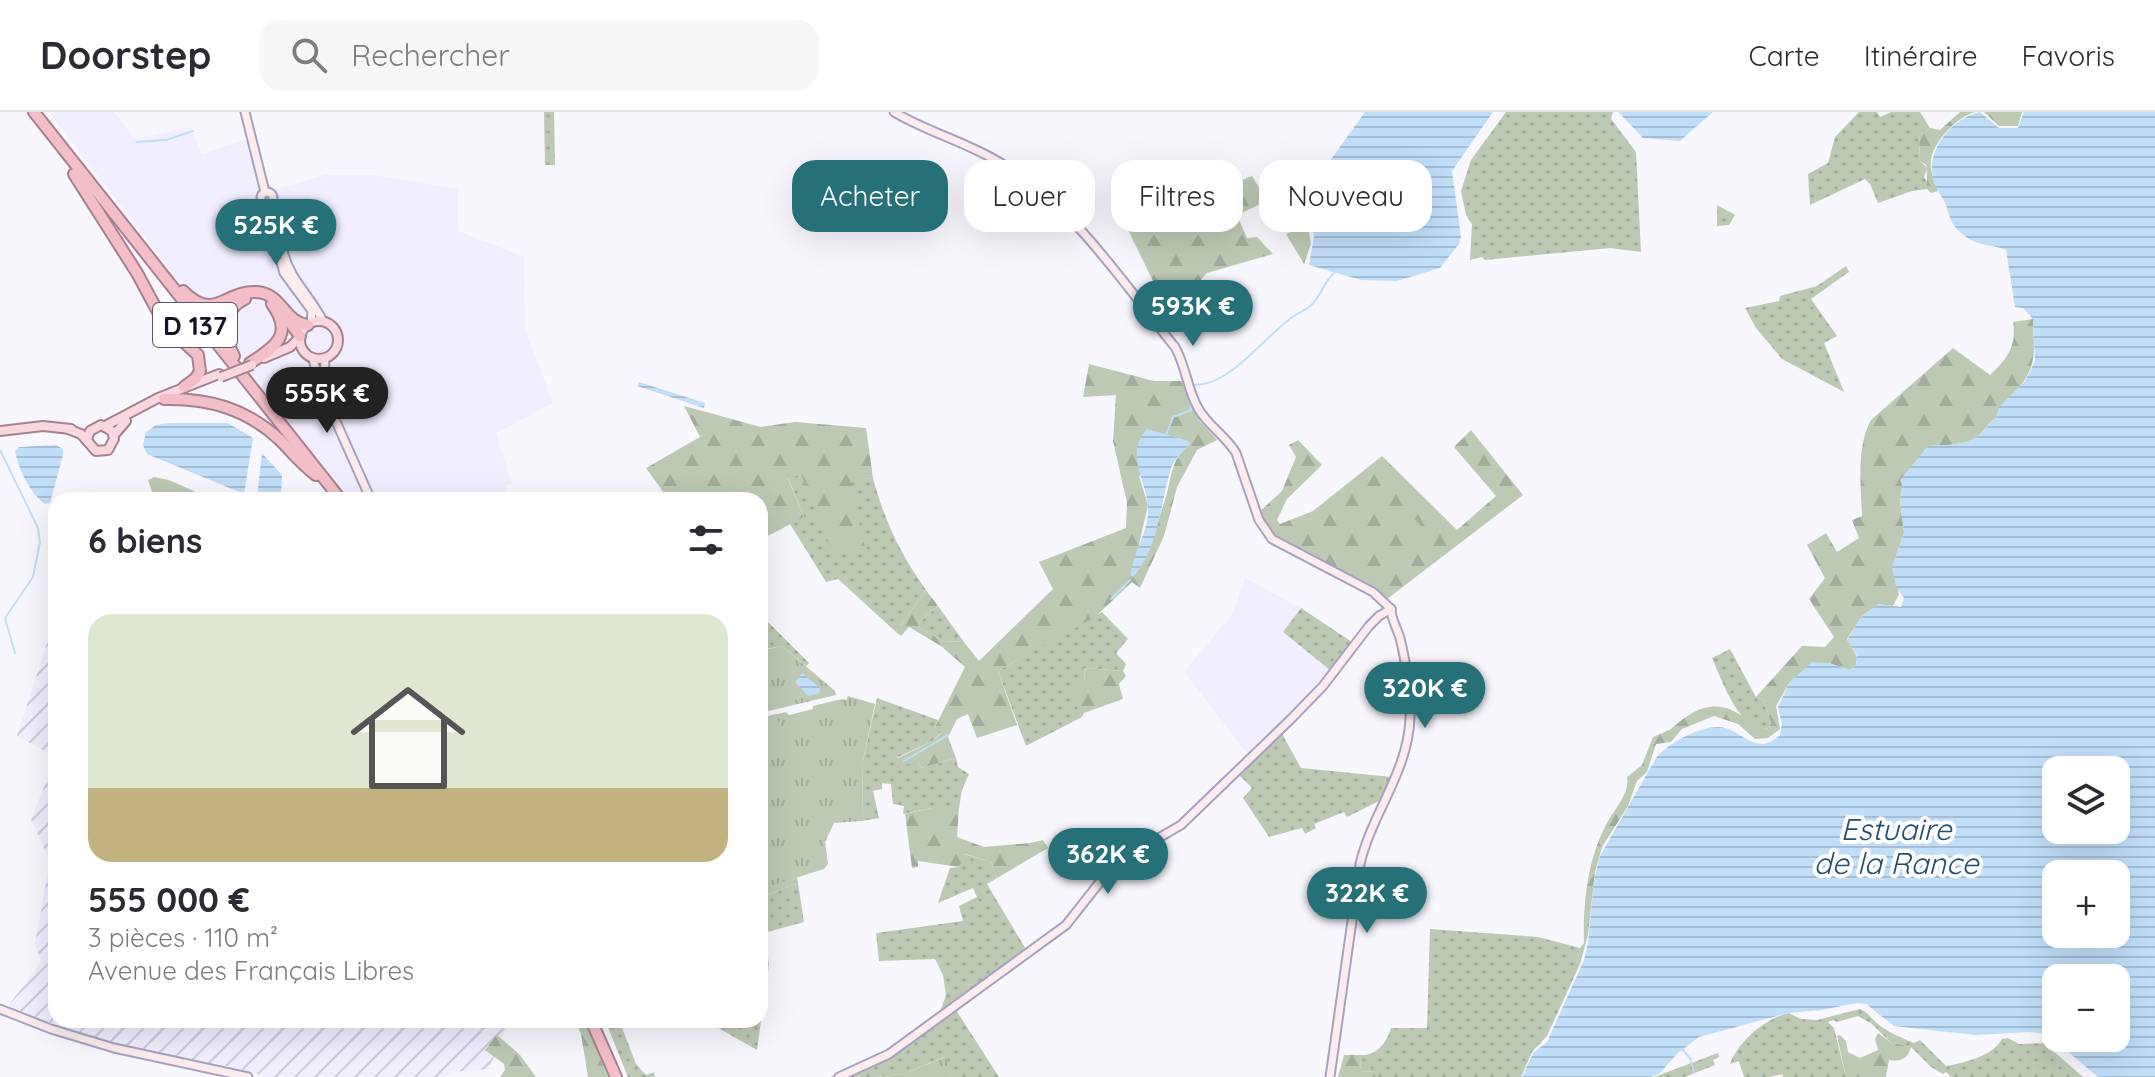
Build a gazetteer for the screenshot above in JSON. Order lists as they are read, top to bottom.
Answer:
{
  "streets": {
    "highway": ["D 137"]
  },
  "water": ["Estuaire de la Rance"],
  "page": {
    "header": "Doorstep",
    "search": "Rechercher",
    "nav": ["Carte", "Itinéraire", "Favoris"],
    "chip": [
      "Acheter",
      "Louer",
      "Filtres",
      "Nouveau"
    ],
    "price": [
      "525K €",
      "593K €",
      "555K €",
      "320K €",
      "362K €",
      "322K €"
    ],
    "heading": "6 biens",
    "list": [
      {
        "name": "555 000 €",
        "note": "3 pièces · 110 m² · Avenue des Français Libres"
      }
    ],
    "map_buttons": ["+", "−"]
  }
}
